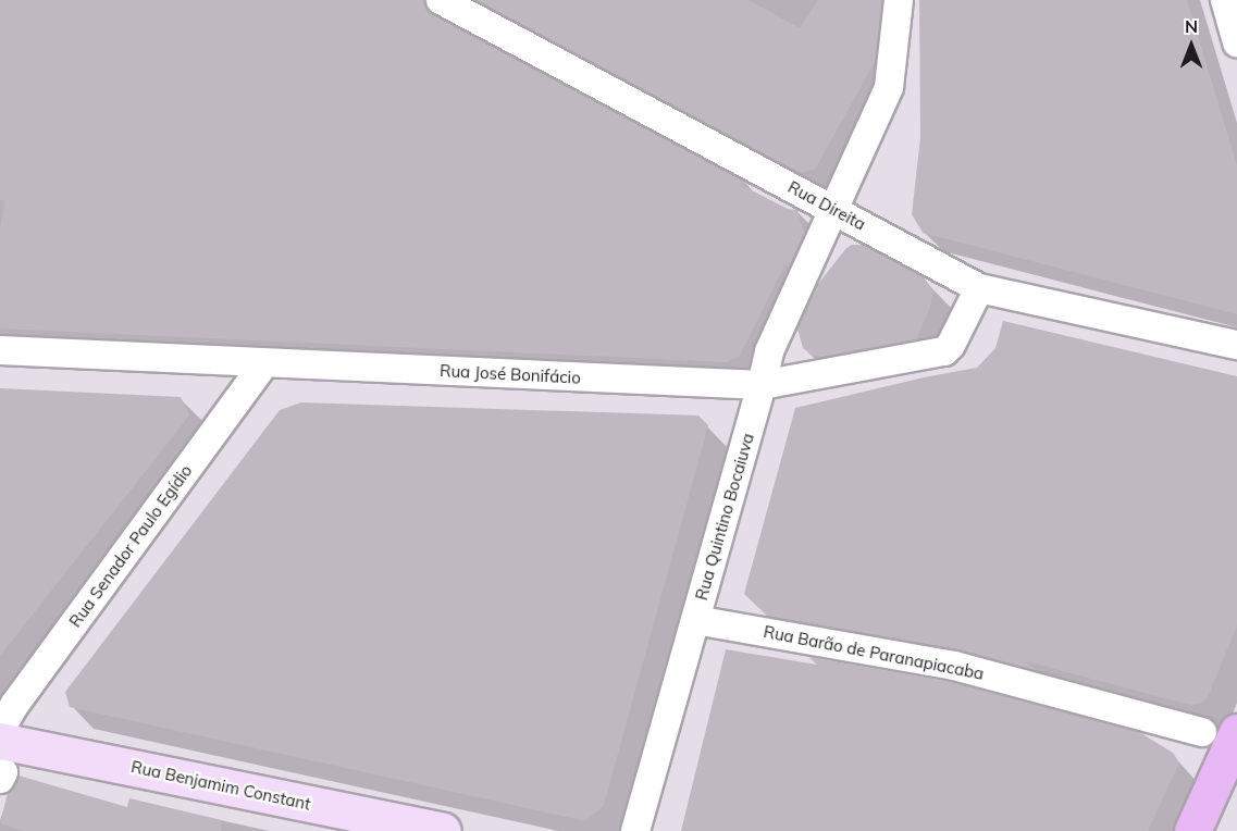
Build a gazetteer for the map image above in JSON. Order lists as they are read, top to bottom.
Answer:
{
  "streets": {
    "main road": ["Rua Benjamim Constant"],
    "street": [
      "Rua Direita",
      "Rua José Bonifácio",
      "Rua Quintino Bocaiuva",
      "Rua Senador Paulo Egídio",
      "Rua Barão de Paranapiacaba"
    ]
  },
  "crossings": [
    ["Rua Direita", "Rua José Bonifácio"],
    ["Rua Direita", "Rua Quintino Bocaiuva"],
    ["Rua José Bonifácio", "Rua Quintino Bocaiuva"],
    ["Rua José Bonifácio", "Rua Senador Paulo Egídio"],
    ["Rua Quintino Bocaiuva", "Rua Barão de Paranapiacaba"]
  ],
  "north": "top"
}
